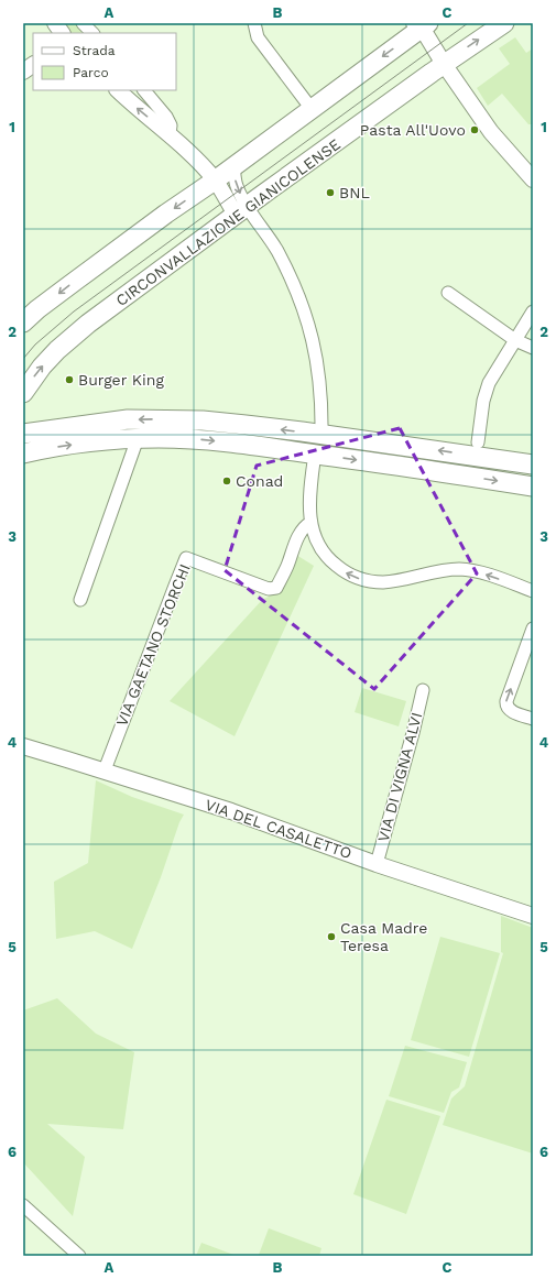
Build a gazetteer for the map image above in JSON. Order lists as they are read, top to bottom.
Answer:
{
  "streets": {
    "main road": ["CIRCONVALLAZIONE GIANICOLENSE"],
    "street": ["VIA GAETANO STORCHI", "VIA DI VIGNA ALVI", "VIA DEL CASALETTO"]
  },
  "crossings": [
    ["VIA DI VIGNA ALVI", "VIA DEL CASALETTO"]
  ],
  "places": [
    "Pasta All'Uovo",
    "BNL",
    "Burger King",
    "Conad",
    "Casa Madre Teresa"
  ],
  "legend": ["Strada", "Parco"],
  "grid": {
    "columns": ["A", "B", "C"],
    "rows": [
      "1",
      "2",
      "3",
      "4",
      "5",
      "6"
    ]
  }
}
